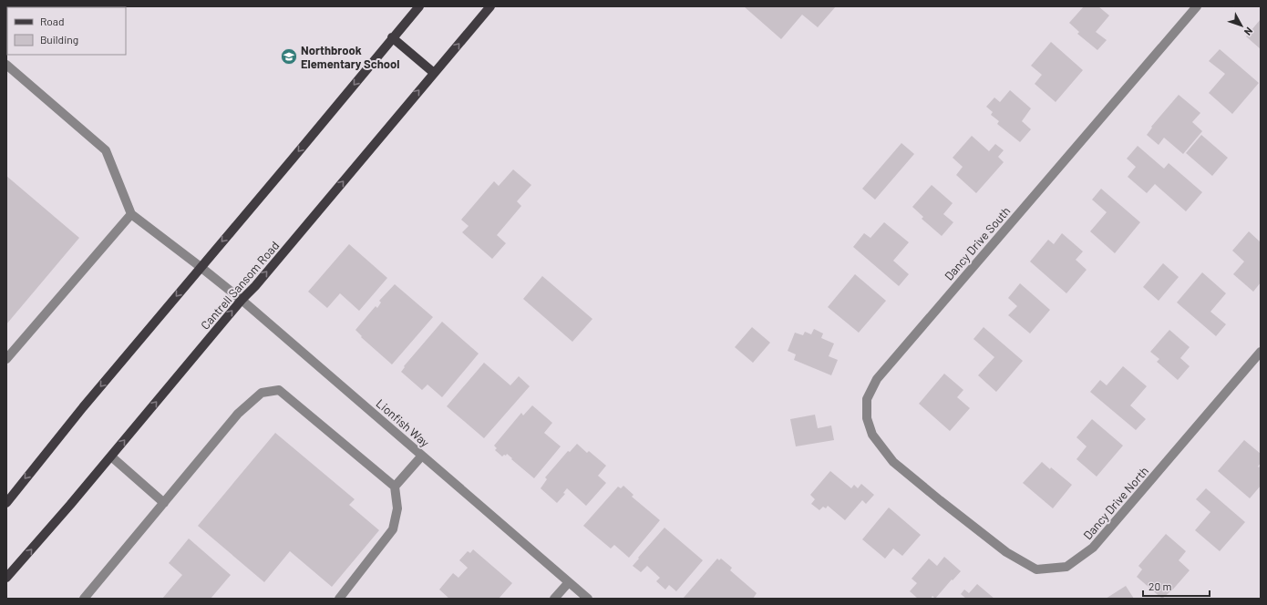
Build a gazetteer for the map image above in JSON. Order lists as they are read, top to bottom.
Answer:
{
  "streets": {
    "main road": ["Cantrell Sansom Road"],
    "street": ["Dancy Drive South", "Lionfish Way", "Dancy Drive North"]
  },
  "crossings": [
    ["Dancy Drive South", "Dancy Drive North"],
    ["Cantrell Sansom Road", "Lionfish Way"]
  ],
  "places": {
    "school or university": ["Northbrook Elementary School"]
  },
  "legend": ["Road", "Building"],
  "scale_bar": "20 m",
  "north": "bottom right"
}
